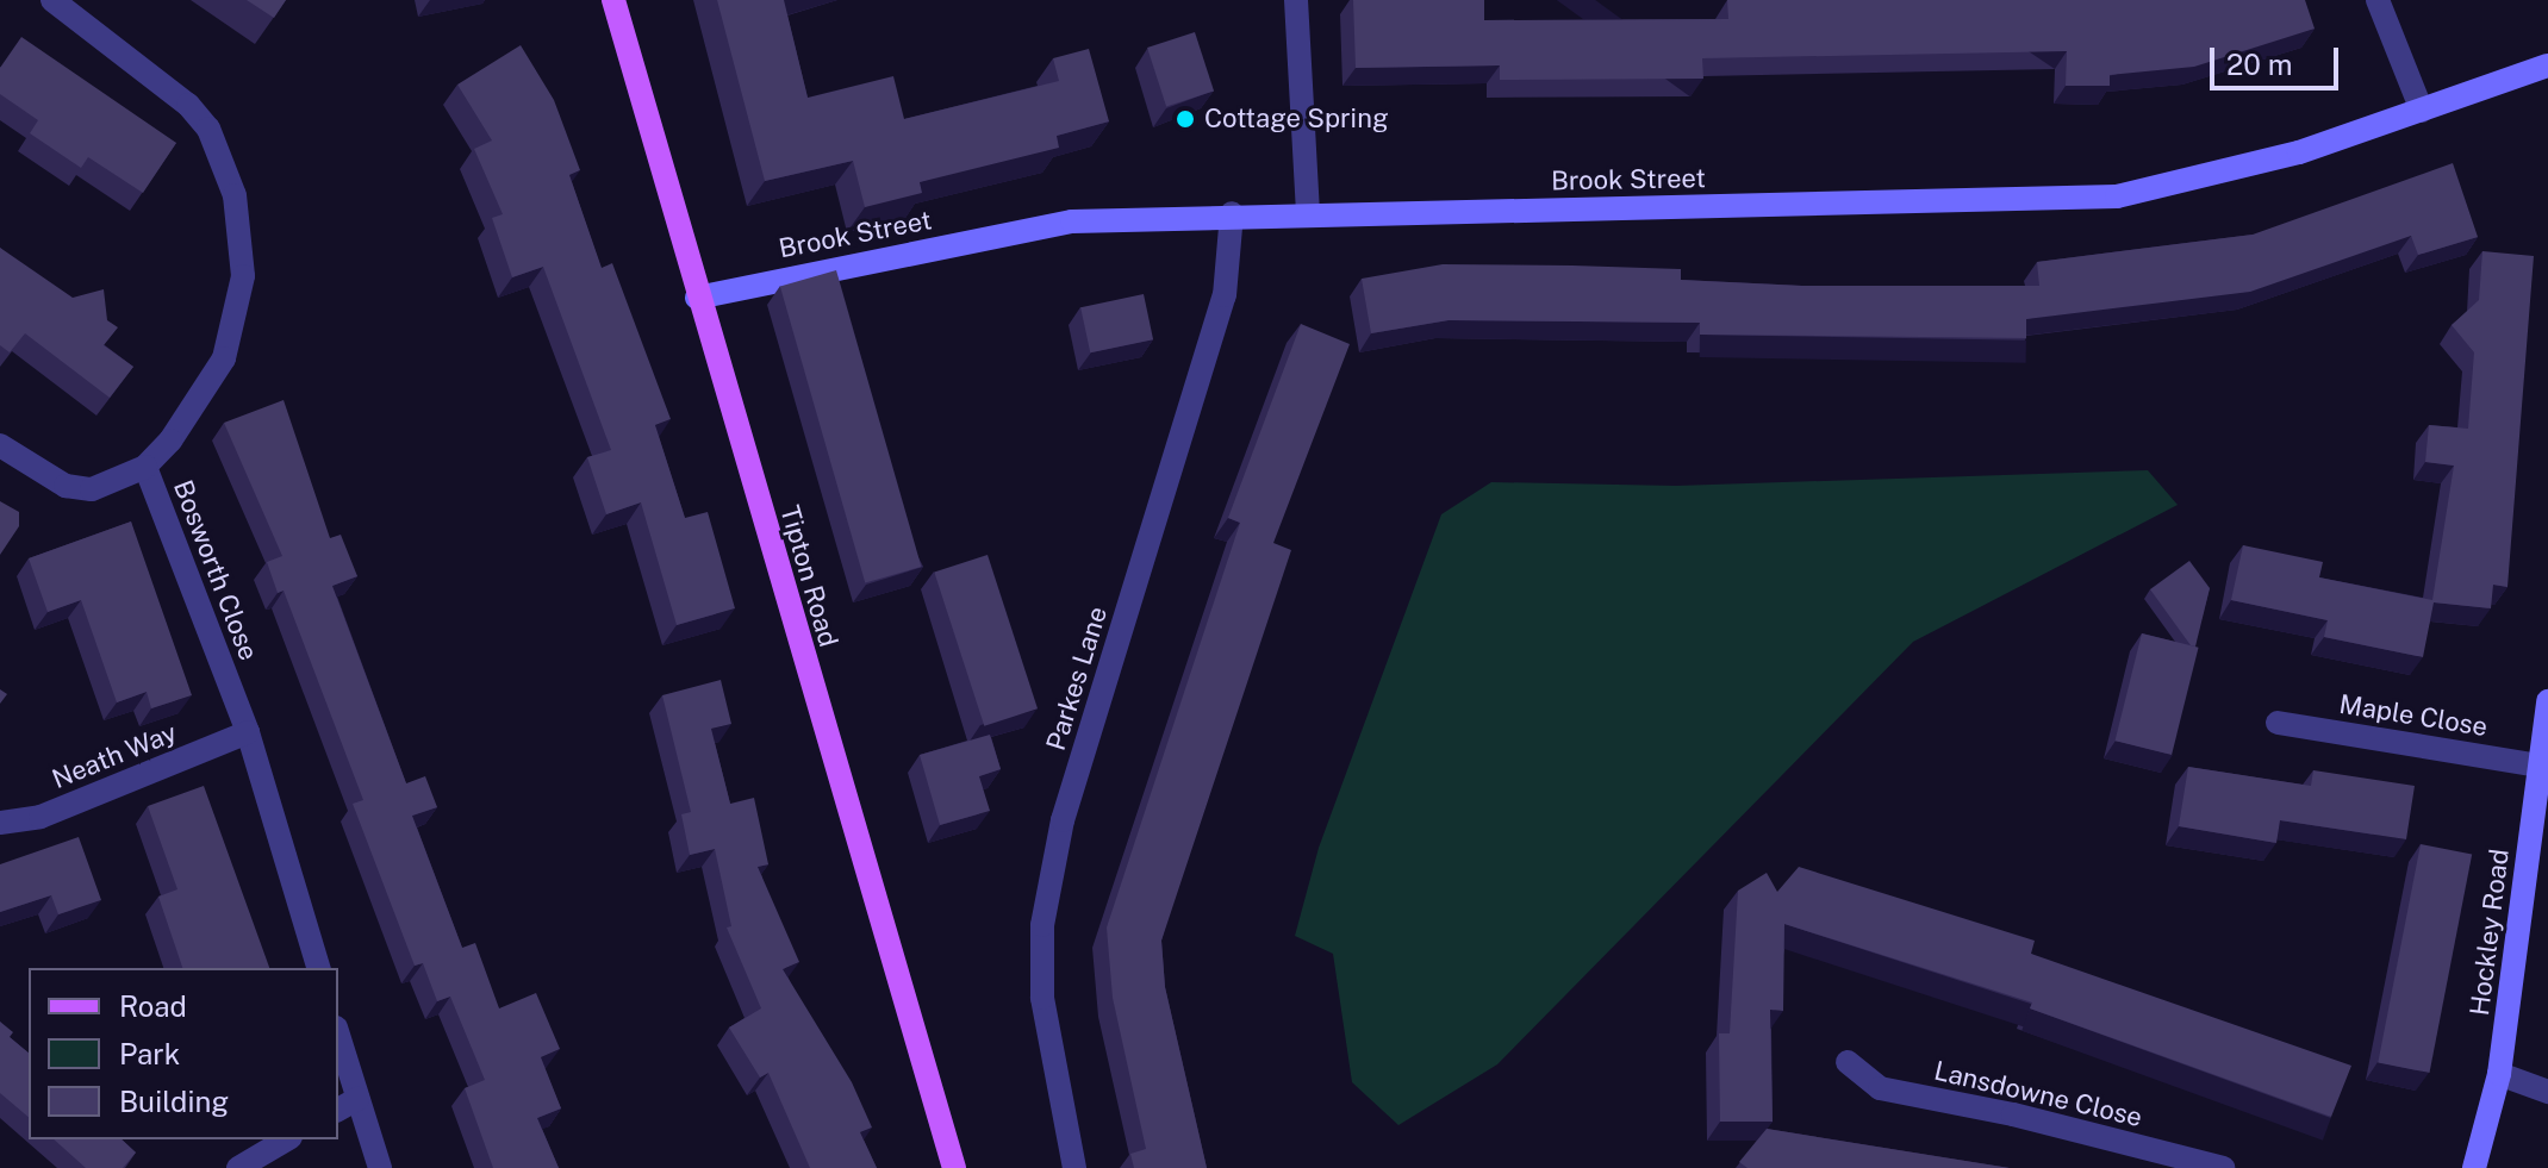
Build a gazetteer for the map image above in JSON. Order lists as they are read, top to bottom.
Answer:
{
  "streets": {
    "main road": ["Tipton Road"],
    "street": [
      "Brook Street",
      "Bosworth Close",
      "Parkes Lane",
      "Maple Close",
      "Neath Way",
      "Hockley Road",
      "Lansdowne Close"
    ]
  },
  "crossings": [
    ["Brook Street", "Tipton Road"],
    ["Brook Street", "Parkes Lane"],
    ["Bosworth Close", "Neath Way"],
    ["Maple Close", "Hockley Road"]
  ],
  "places": ["Cottage Spring"],
  "legend": ["Road", "Park", "Building"],
  "scale_bar": "20 m"
}
